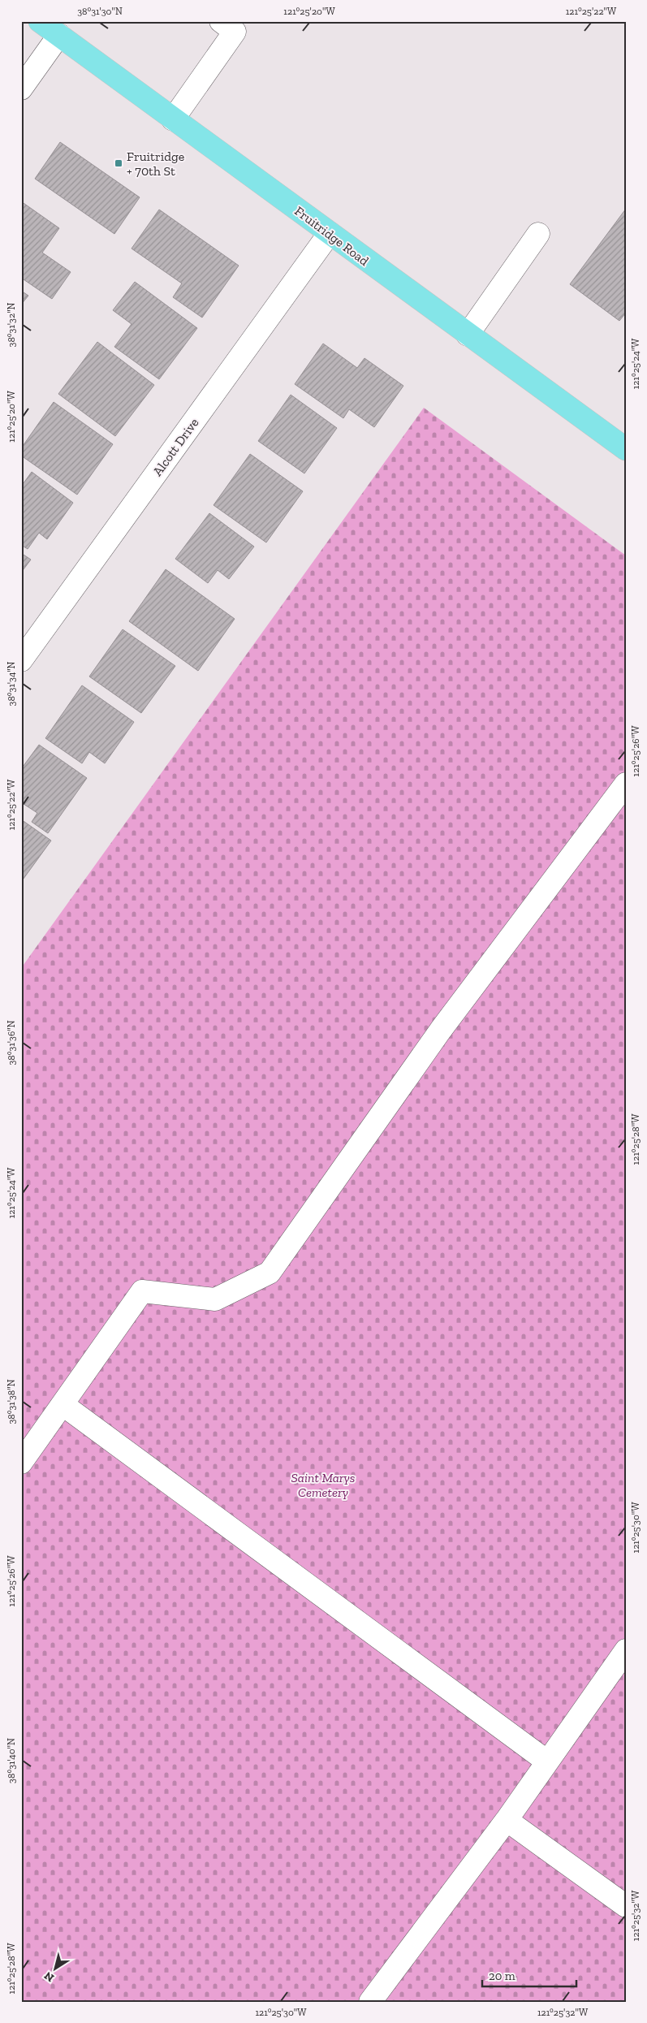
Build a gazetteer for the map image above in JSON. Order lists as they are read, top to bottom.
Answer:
{
  "streets": {
    "main road": ["Fruitridge Road"],
    "street": ["Alcott Drive"]
  },
  "crossings": [
    ["Fruitridge Road", "Alcott Drive"]
  ],
  "parks": ["Saint Marys Cemetery"],
  "places": {
    "transit": ["Fruitridge + 70th St"]
  },
  "scale_bar": "20 m",
  "north": "bottom left",
  "coordinates": [
    "38°31'30\"N",
    "121°25'20\"W",
    "121°25'22\"W",
    "38°31'32\"N",
    "121°25'24\"W",
    "38°31'34\"N",
    "121°25'26\"W",
    "38°31'36\"N",
    "121°25'28\"W",
    "38°31'38\"N",
    "121°25'30\"W",
    "38°31'40\"N",
    "121°25'32\"W"
  ]
}
